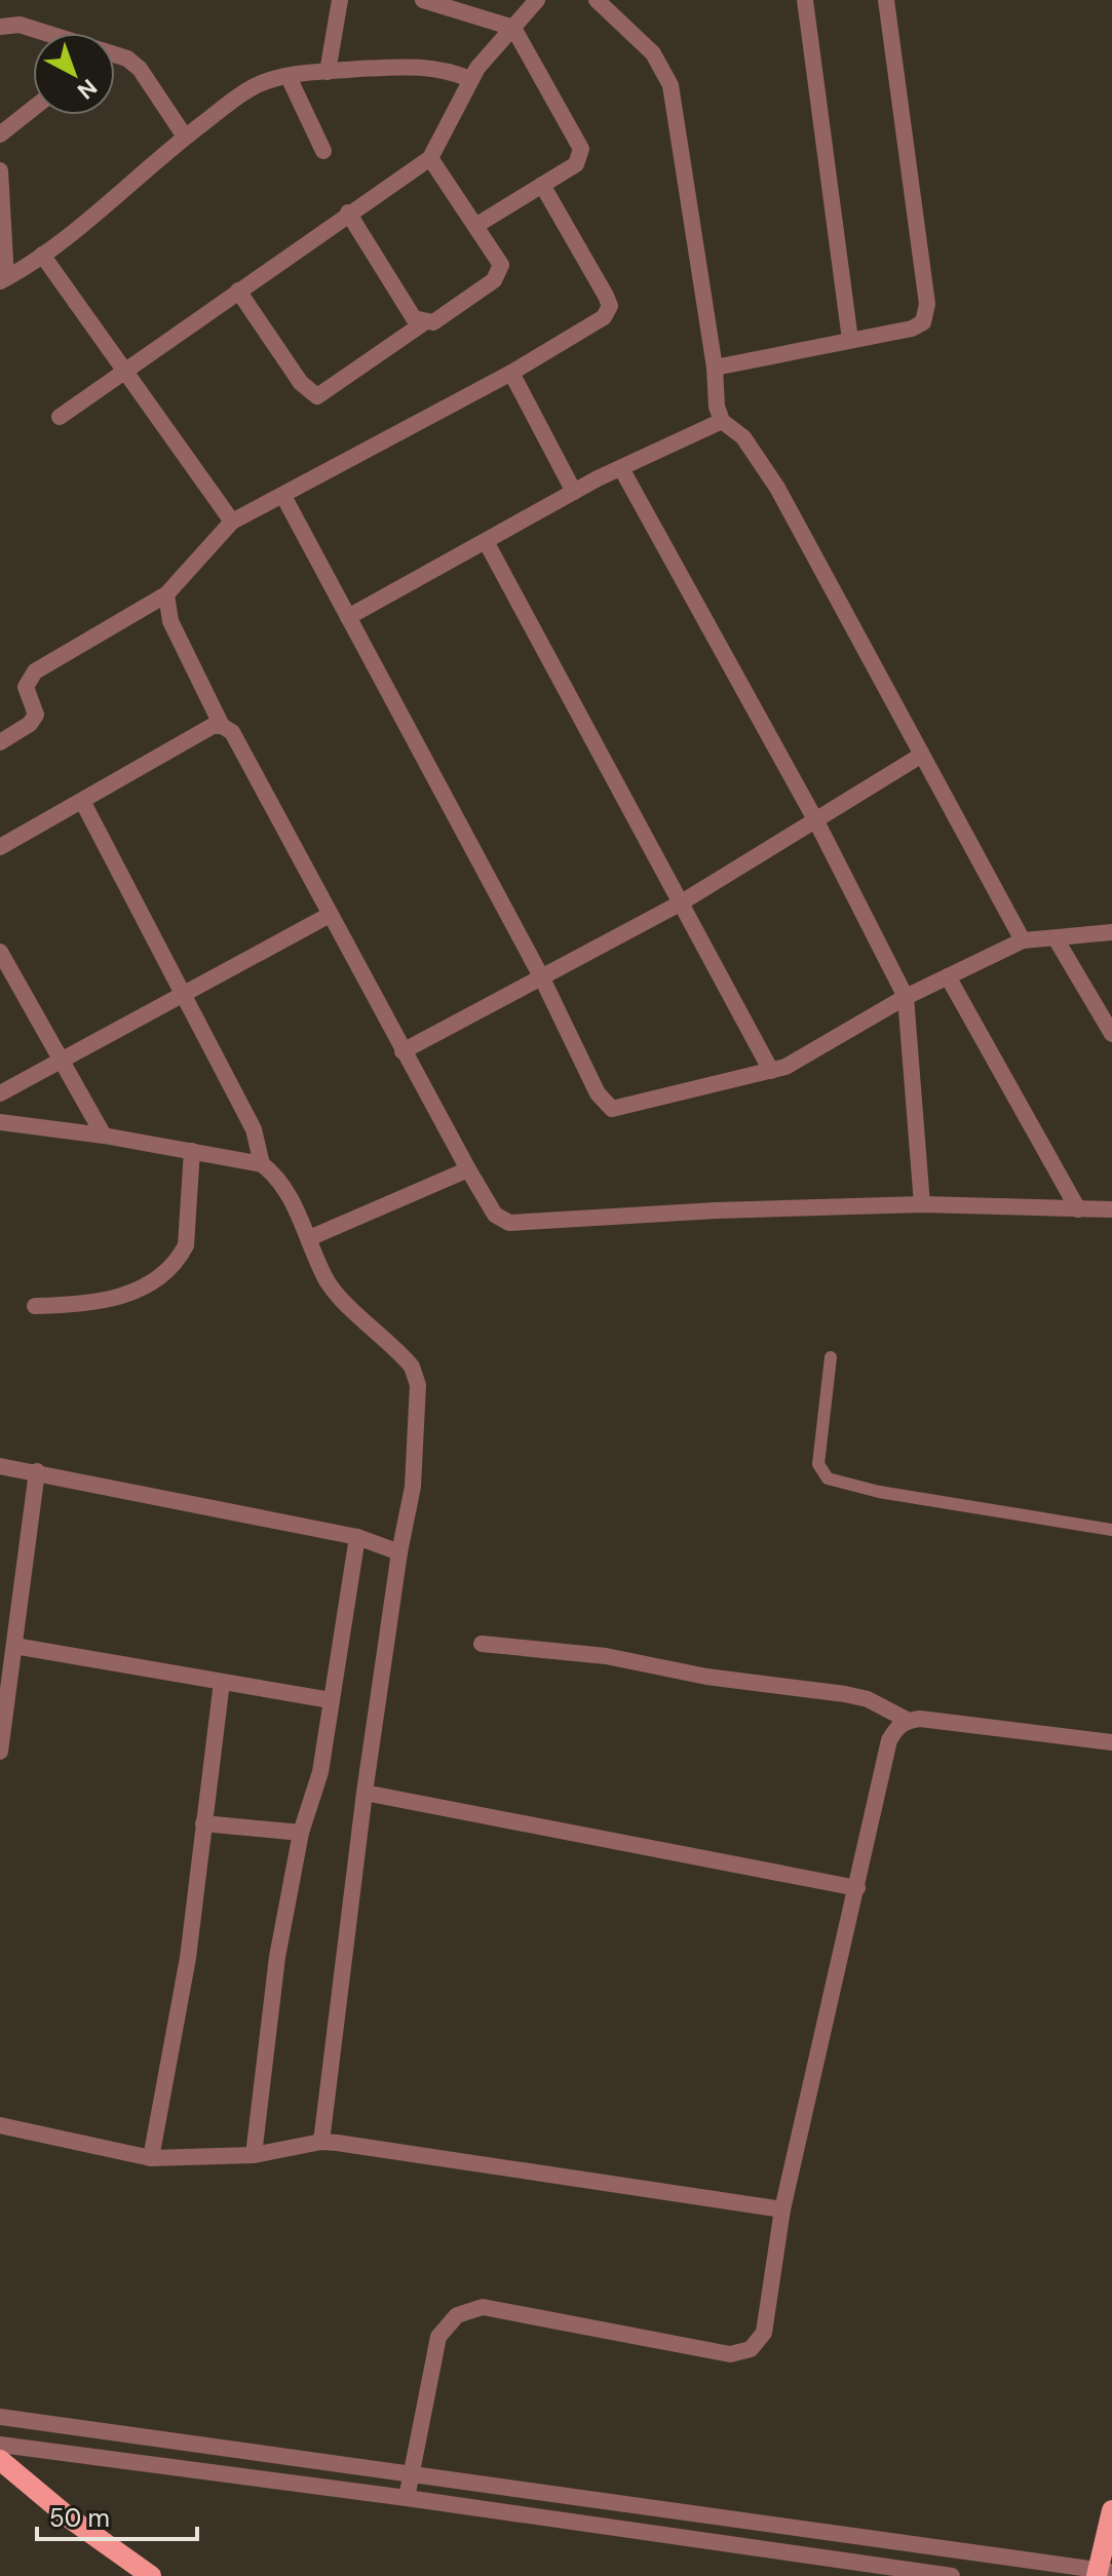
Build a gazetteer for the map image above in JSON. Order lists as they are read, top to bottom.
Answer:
{
  "scale_bar": "50 m",
  "north": "bottom right"
}
